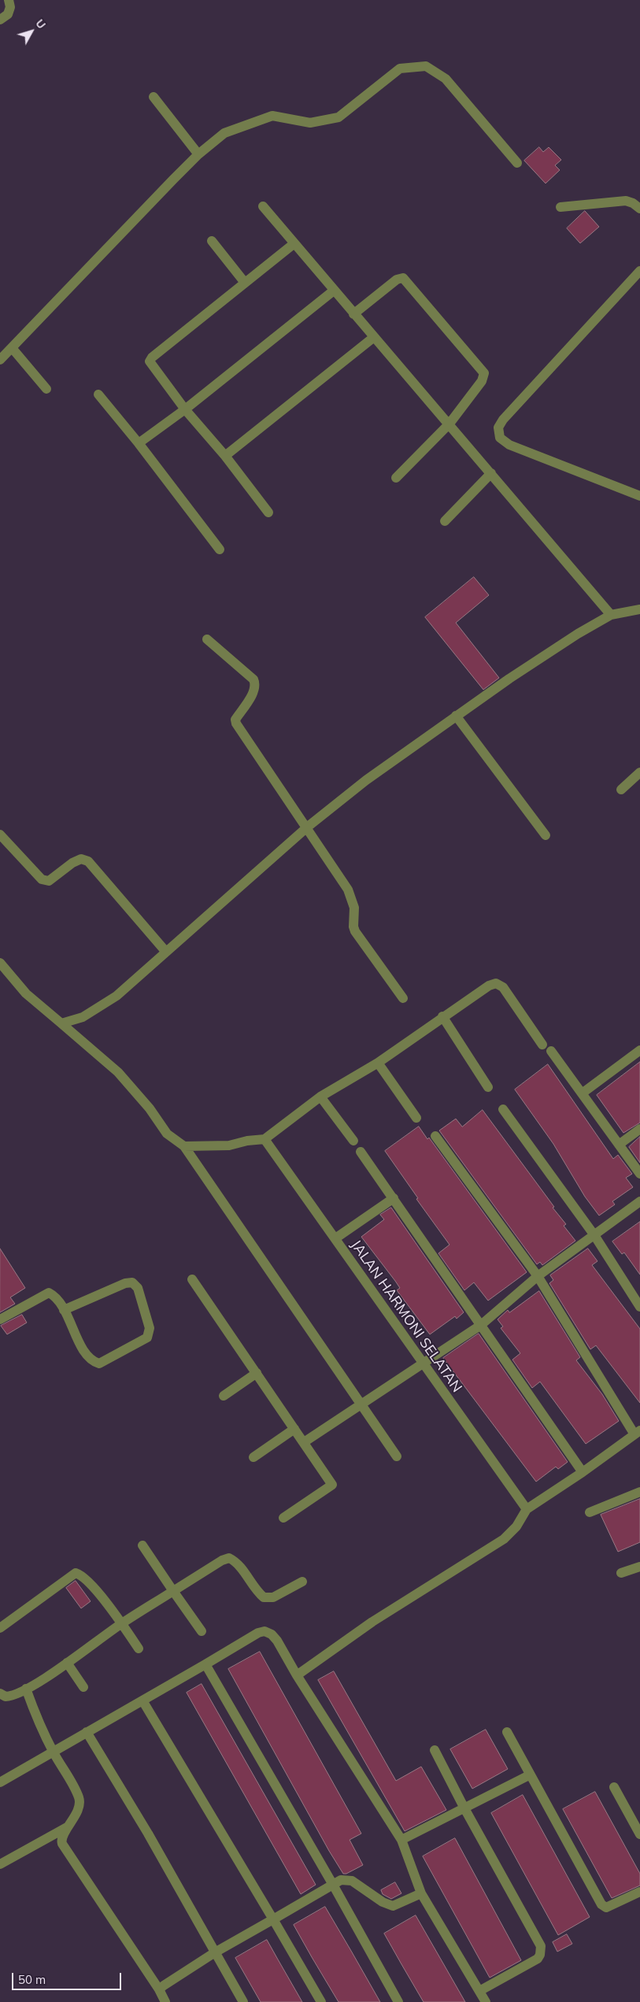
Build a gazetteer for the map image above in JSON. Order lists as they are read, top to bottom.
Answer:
{
  "streets": {
    "street": ["JALAN HARMONI SELATAN"]
  },
  "scale_bar": "50 m",
  "north": "top right"
}
